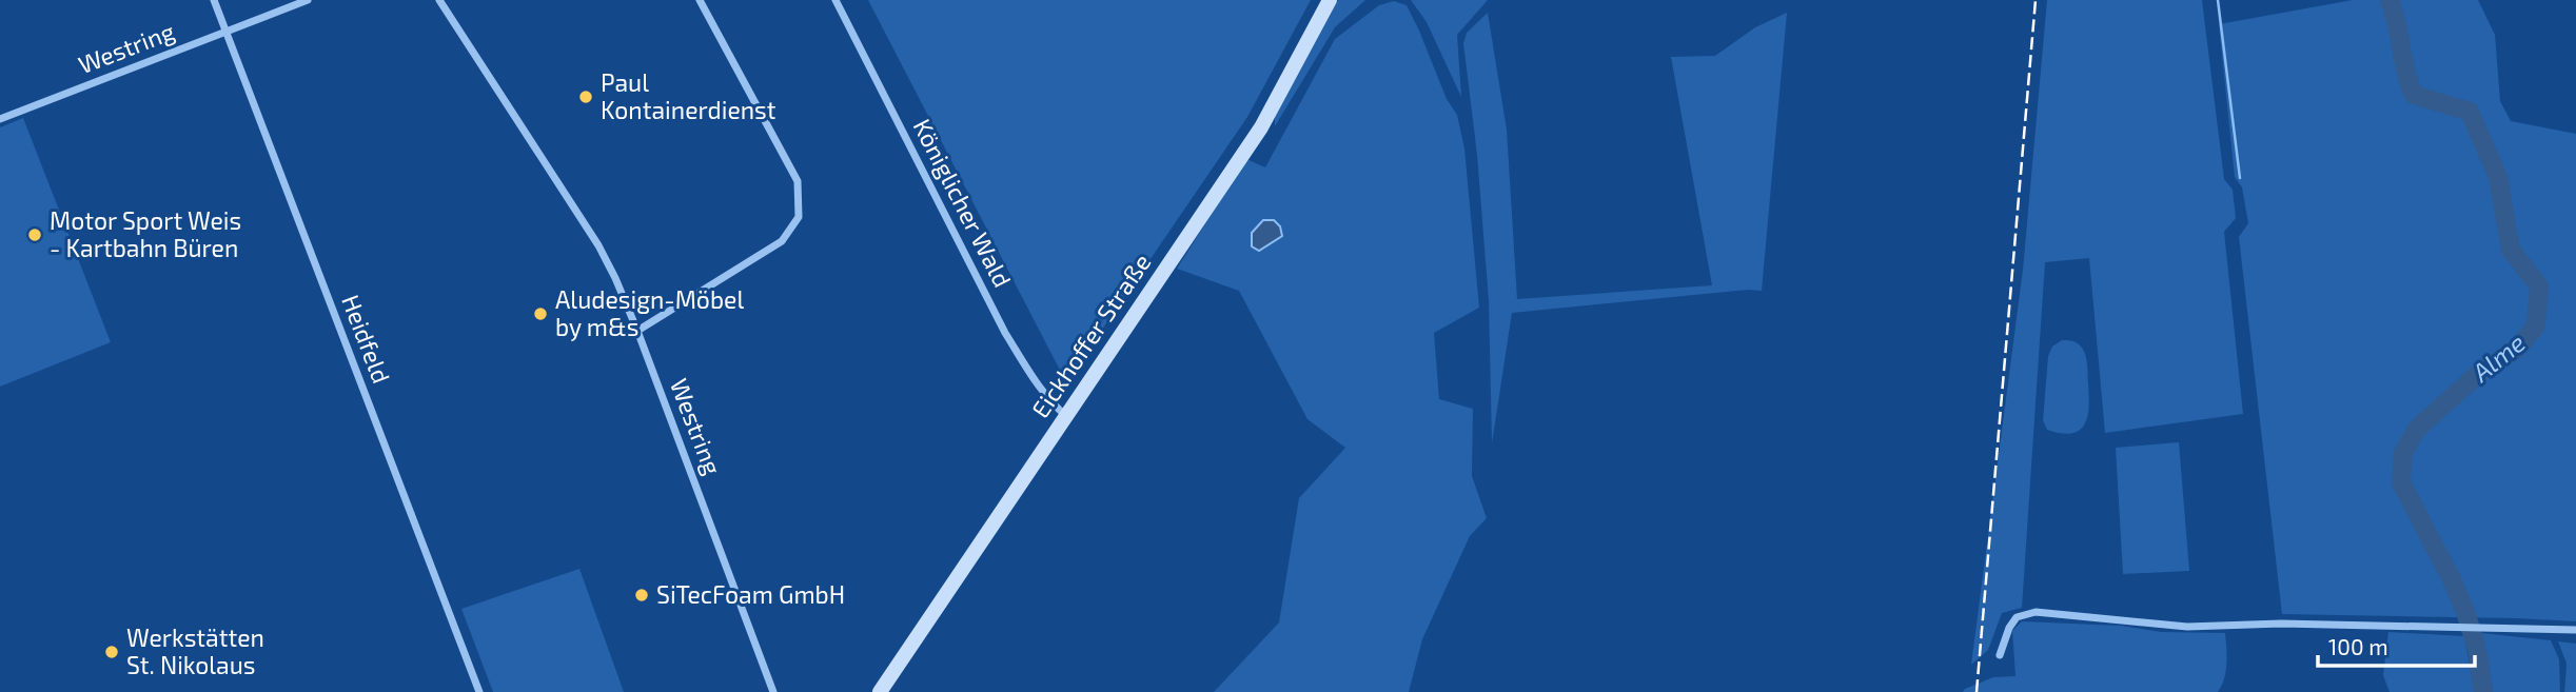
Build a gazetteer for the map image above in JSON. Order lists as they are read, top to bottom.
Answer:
{
  "streets": {
    "main road": ["Eickhoffer Straße"],
    "street": ["Westring", "Königlicher Wald", "Heidfeld"]
  },
  "crossings": [
    ["Westring", "Heidfeld"],
    ["Königlicher Wald", "Eickhoffer Straße"]
  ],
  "water": ["Alme"],
  "places": [
    "Paul Kontainerdienst",
    "Motor Sport Weis - Kartbahn Büren",
    "Aludesign-Möbel by m&s",
    "SiTecFoam GmbH",
    "Werkstätten St. Nikolaus"
  ],
  "scale_bar": "100 m"
}
